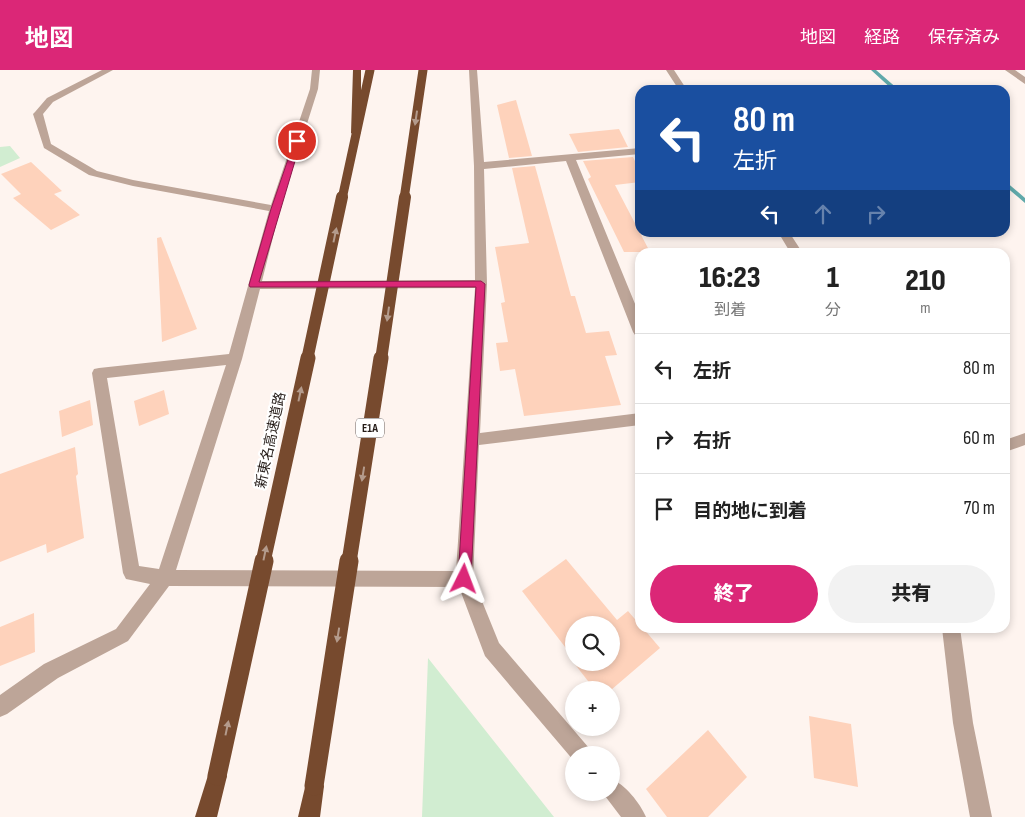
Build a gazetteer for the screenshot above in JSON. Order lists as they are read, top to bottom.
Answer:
{
  "streets": {
    "highway": ["E1A", "新東名高速道路"]
  },
  "page": {
    "header": "地図",
    "nav": ["地図", "経路", "保存済み"],
    "turn": ["80 m", "左折"],
    "eta": [
      "16:23",
      "到着",
      "1",
      "分",
      "210",
      "m"
    ],
    "list": [
      {
        "name": "左折",
        "value": "80 m"
      },
      {
        "name": "右折",
        "value": "60 m"
      },
      {
        "name": "目的地に到着",
        "value": "70 m"
      }
    ],
    "buttons": ["終了", "共有"],
    "map_buttons": ["+", "−"]
  }
}
